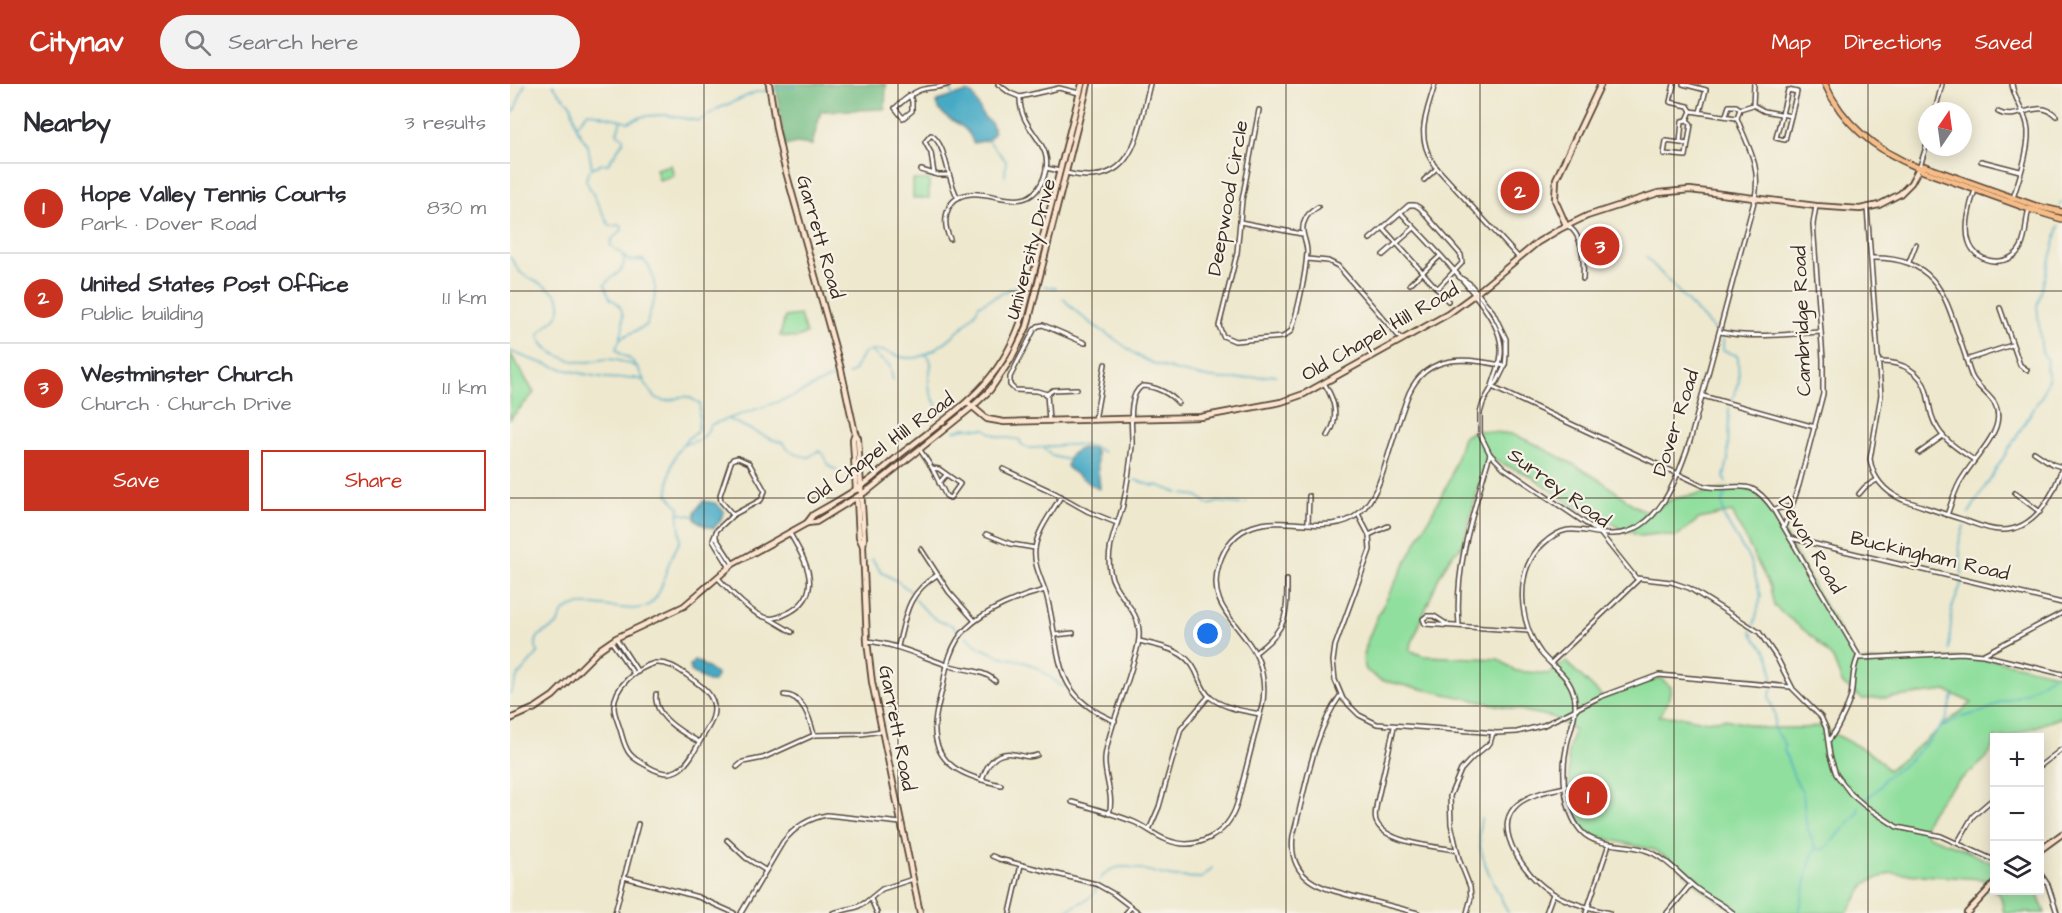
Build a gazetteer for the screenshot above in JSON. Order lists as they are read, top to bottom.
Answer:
{
  "streets": {
    "street": [
      "Deepwood Circle",
      "Garrett Road",
      "University Drive",
      "Cambridge Road",
      "Old Chapel Hill Road",
      "Dover Road",
      "Surrey Road",
      "Devon Road",
      "Buckingham Road"
    ]
  },
  "crossings": [
    ["Garrett Road", "Old Chapel Hill Road"],
    ["University Drive", "Old Chapel Hill Road"],
    ["Cambridge Road", "Old Chapel Hill Road"],
    ["Cambridge Road", "Devon Road"],
    ["Old Chapel Hill Road", "Dover Road"],
    ["Dover Road", "Surrey Road"],
    ["Dover Road", "Devon Road"],
    ["Surrey Road", "Devon Road"],
    ["Devon Road", "Buckingham Road"]
  ],
  "north": "top",
  "page": {
    "header": "Citynav",
    "search": "Search here",
    "nav": ["Map", "Directions", "Saved"],
    "heading": ["Nearby", "3 results"],
    "list": [
      {
        "mark": "1",
        "name": "Hope Valley Tennis Courts",
        "note": "Park · Dover Road",
        "value": "830 m"
      },
      {
        "mark": "2",
        "name": "United States Post Office",
        "note": "Public building",
        "value": "1.1 km"
      },
      {
        "mark": "3",
        "name": "Westminster Church",
        "note": "Church · Church Drive",
        "value": "1.1 km"
      }
    ],
    "pins": ["2", "3", "1"],
    "buttons": ["Save", "Share"],
    "map_buttons": ["+", "−"]
  }
}
